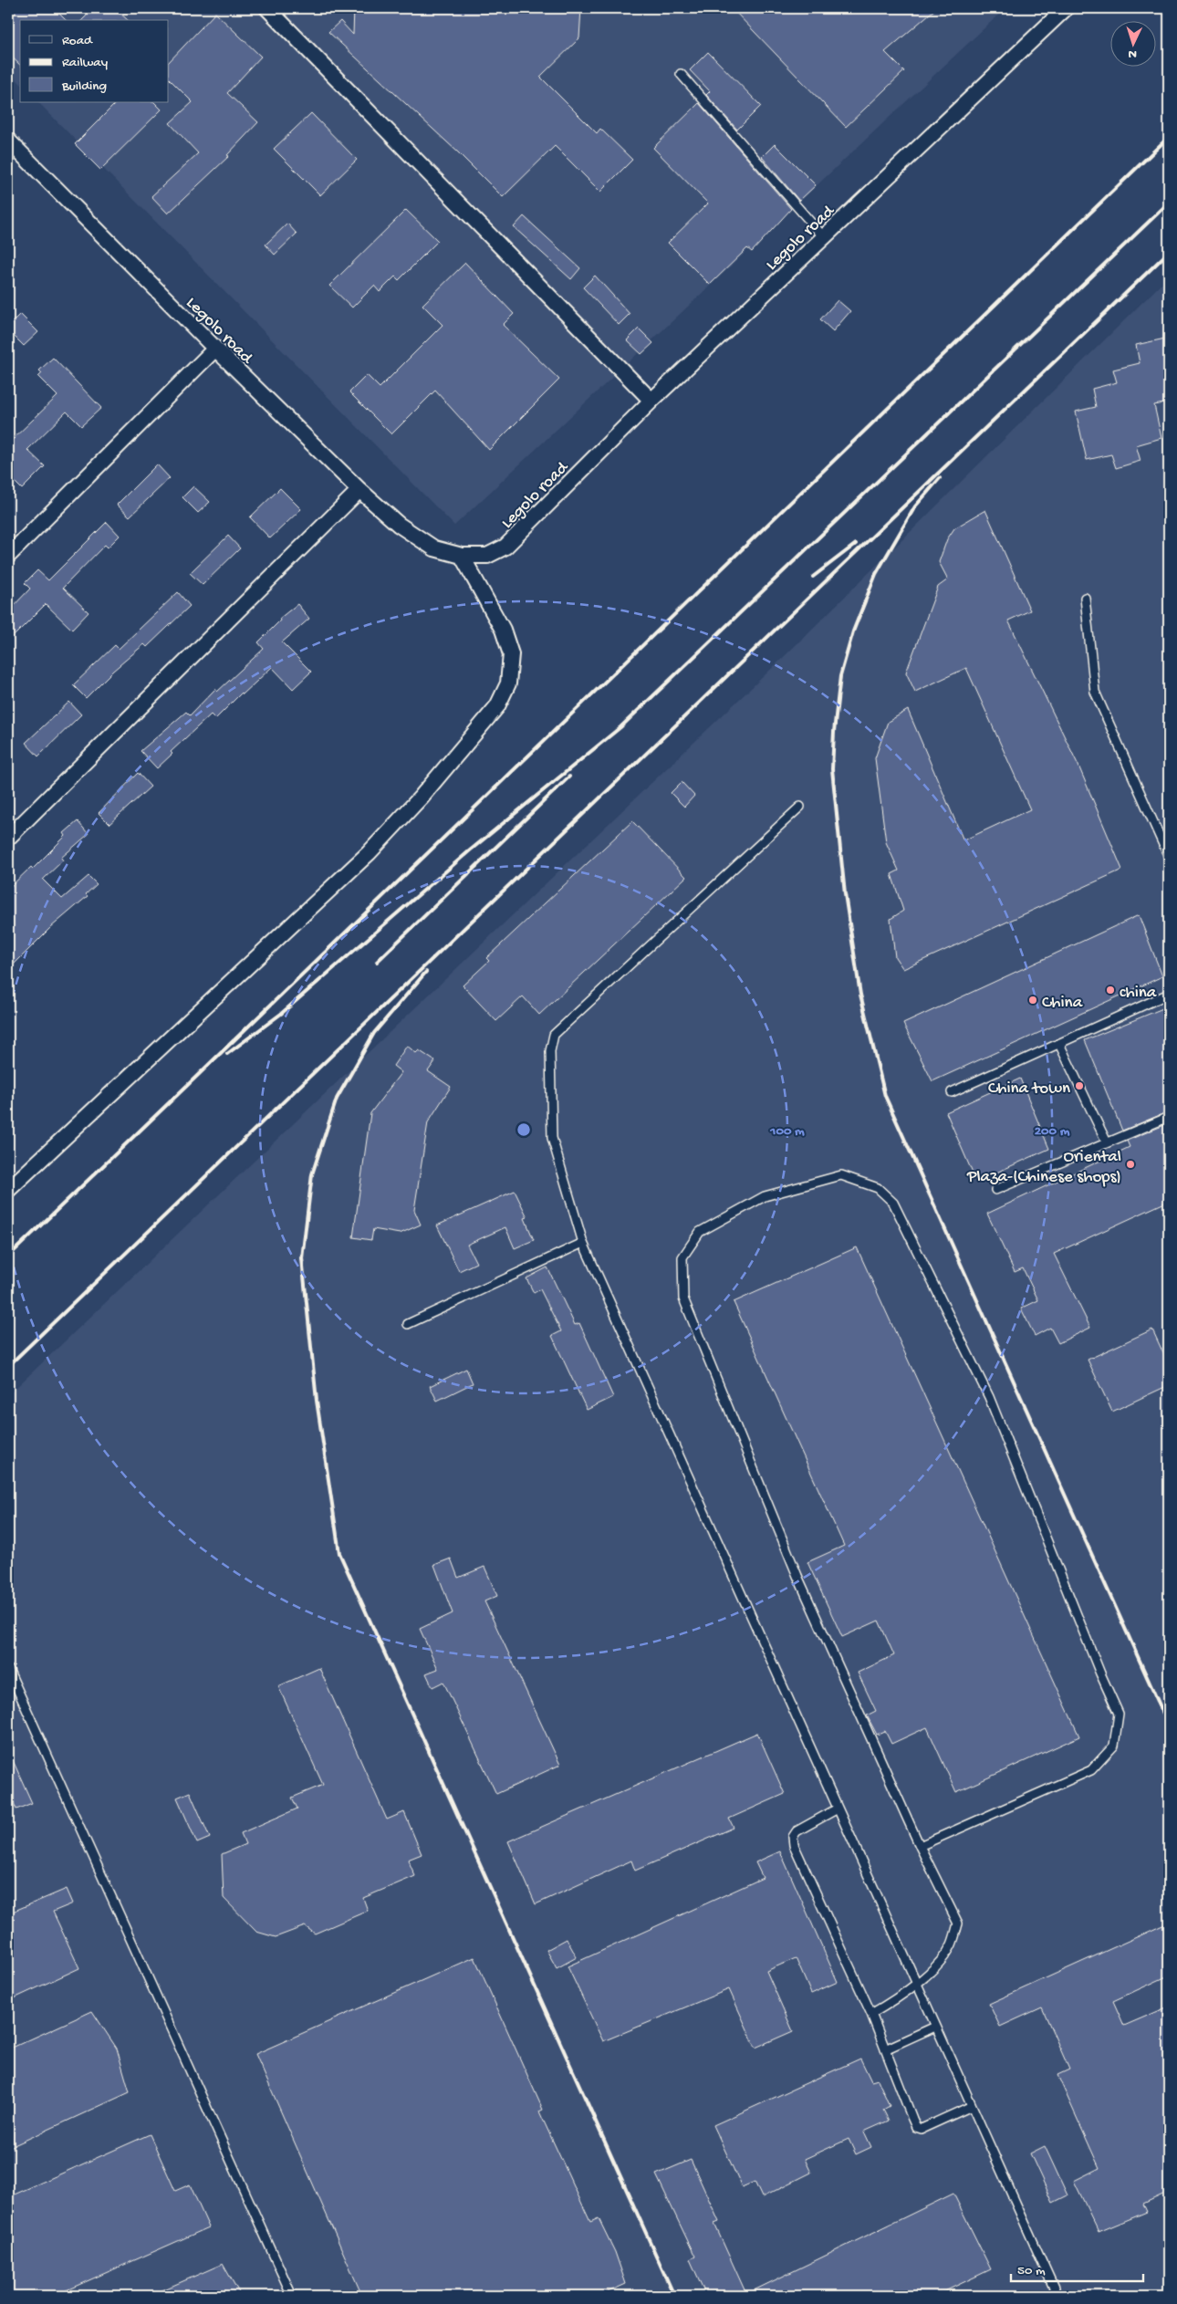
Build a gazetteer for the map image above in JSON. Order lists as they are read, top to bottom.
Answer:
{
  "streets": {
    "street": ["Legolo road"]
  },
  "places": [
    "china",
    "China",
    "China town",
    "Oriental Plaza-(Chinese shops)"
  ],
  "legend": ["Road", "Railway", "Building"],
  "scale_bar": "50 m",
  "north": "bottom",
  "rings": ["100 m", "200 m"]
}
